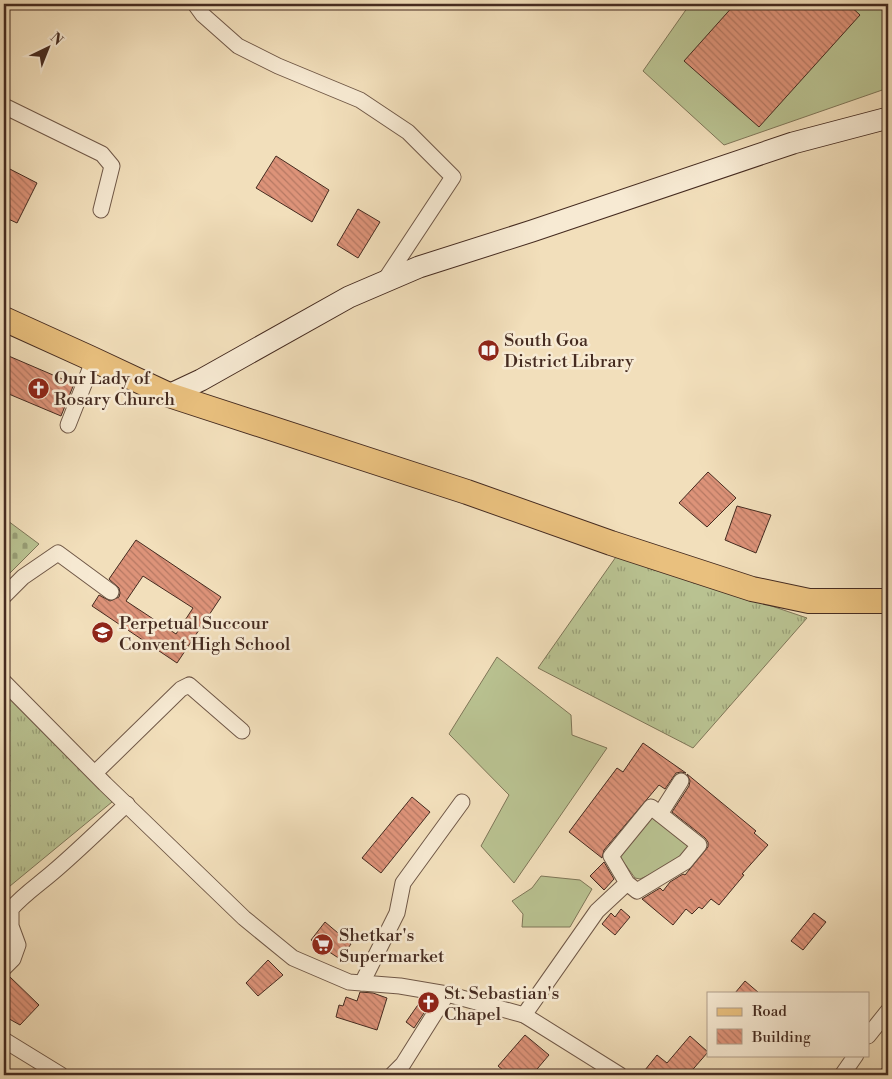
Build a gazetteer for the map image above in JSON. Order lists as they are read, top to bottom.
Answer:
{
  "places": {
    "library": ["South Goa District Library"],
    "church": ["Our Lady of Rosary Church", "St. Sebastian's Chapel"],
    "school or university": ["Perpetual Succour Convent High School"],
    "supermarket": ["Shetkar's Supermarket"]
  },
  "legend": ["Road", "Building"],
  "north": "top right"
}
